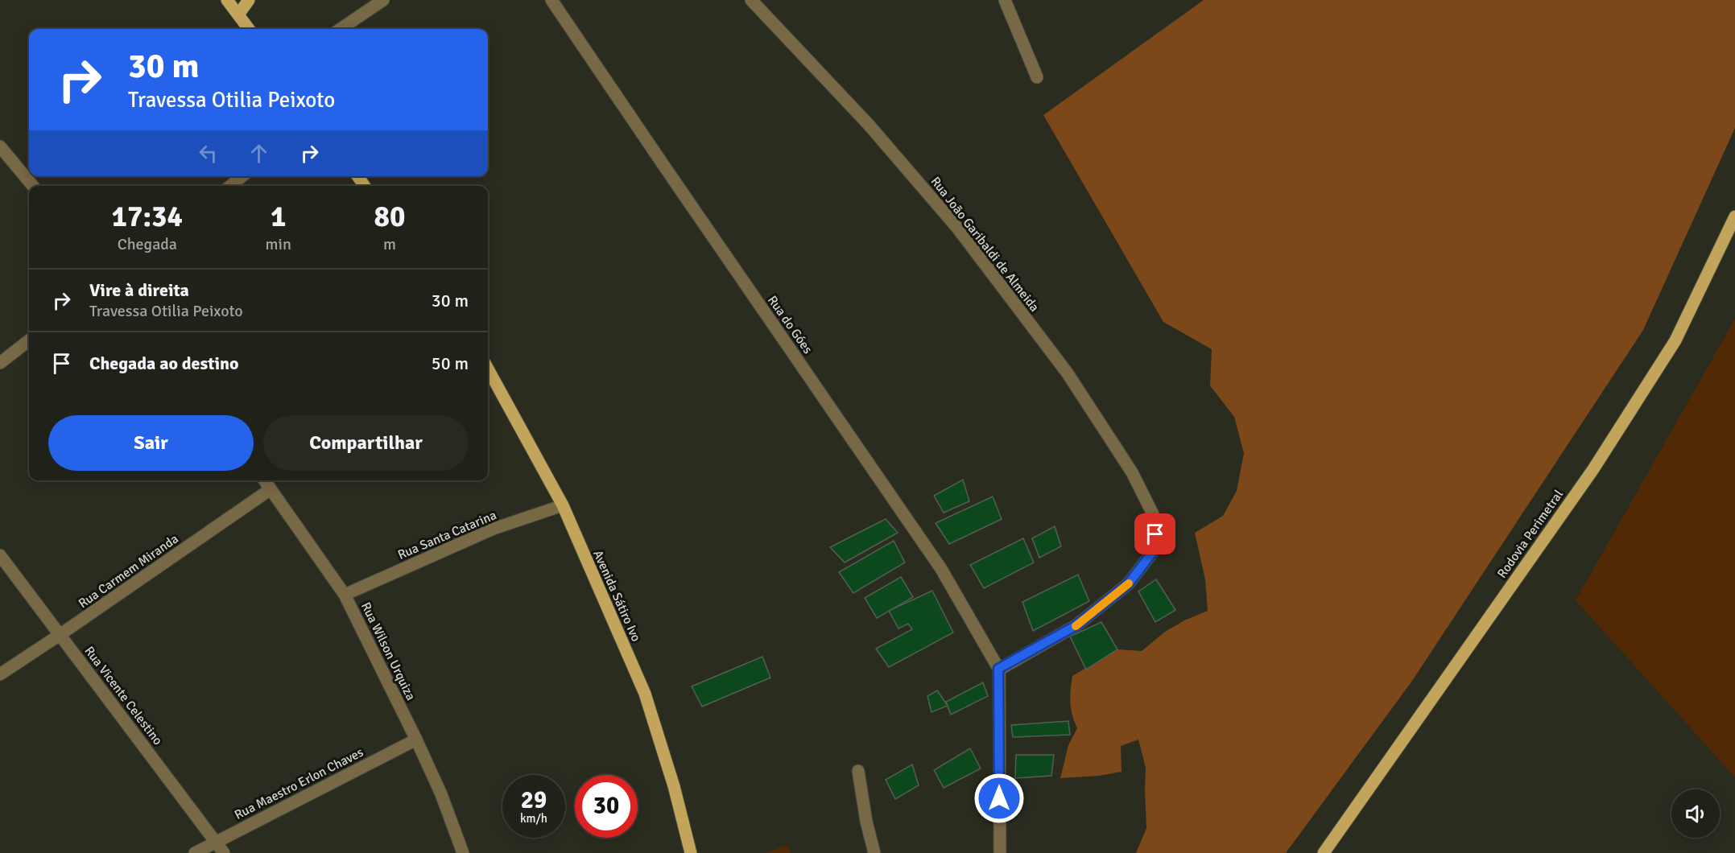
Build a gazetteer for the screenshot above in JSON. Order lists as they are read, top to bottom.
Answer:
{
  "streets": {
    "main road": ["Rodovia Perimetral", "Avenida Sátiro Ivo"],
    "street": [
      "Rua João Garibaldi de Almeida",
      "Rua do Góes",
      "Rua Santa Catarina",
      "Rua Carmem Miranda",
      "Rua Wilson Urquiza",
      "Rua Vicente Celestino",
      "Rua Maestro Erlon Chaves"
    ]
  },
  "crossings": [
    ["Rua João Garibaldi de Almeida", "Rua do Góes"],
    ["Rua Santa Catarina", "Avenida Sátiro Ivo"],
    ["Rua Santa Catarina", "Rua Wilson Urquiza"],
    ["Rua Carmem Miranda", "Rua Wilson Urquiza"],
    ["Rua Carmem Miranda", "Rua Vicente Celestino"],
    ["Rua Wilson Urquiza", "Rua Maestro Erlon Chaves"],
    ["Rua Vicente Celestino", "Rua Maestro Erlon Chaves"]
  ],
  "page": {
    "turn": ["30 m", "Travessa Otilia Peixoto"],
    "eta": [
      "17:34",
      "Chegada",
      "1",
      "min",
      "80",
      "m"
    ],
    "list": [
      {
        "name": "Vire à direita",
        "note": "Travessa Otilia Peixoto",
        "value": "30 m"
      },
      {
        "name": "Chegada ao destino",
        "value": "50 m"
      }
    ],
    "buttons": ["Sair", "Compartilhar"],
    "speed": "29 km/h",
    "limit": "30"
  }
}
